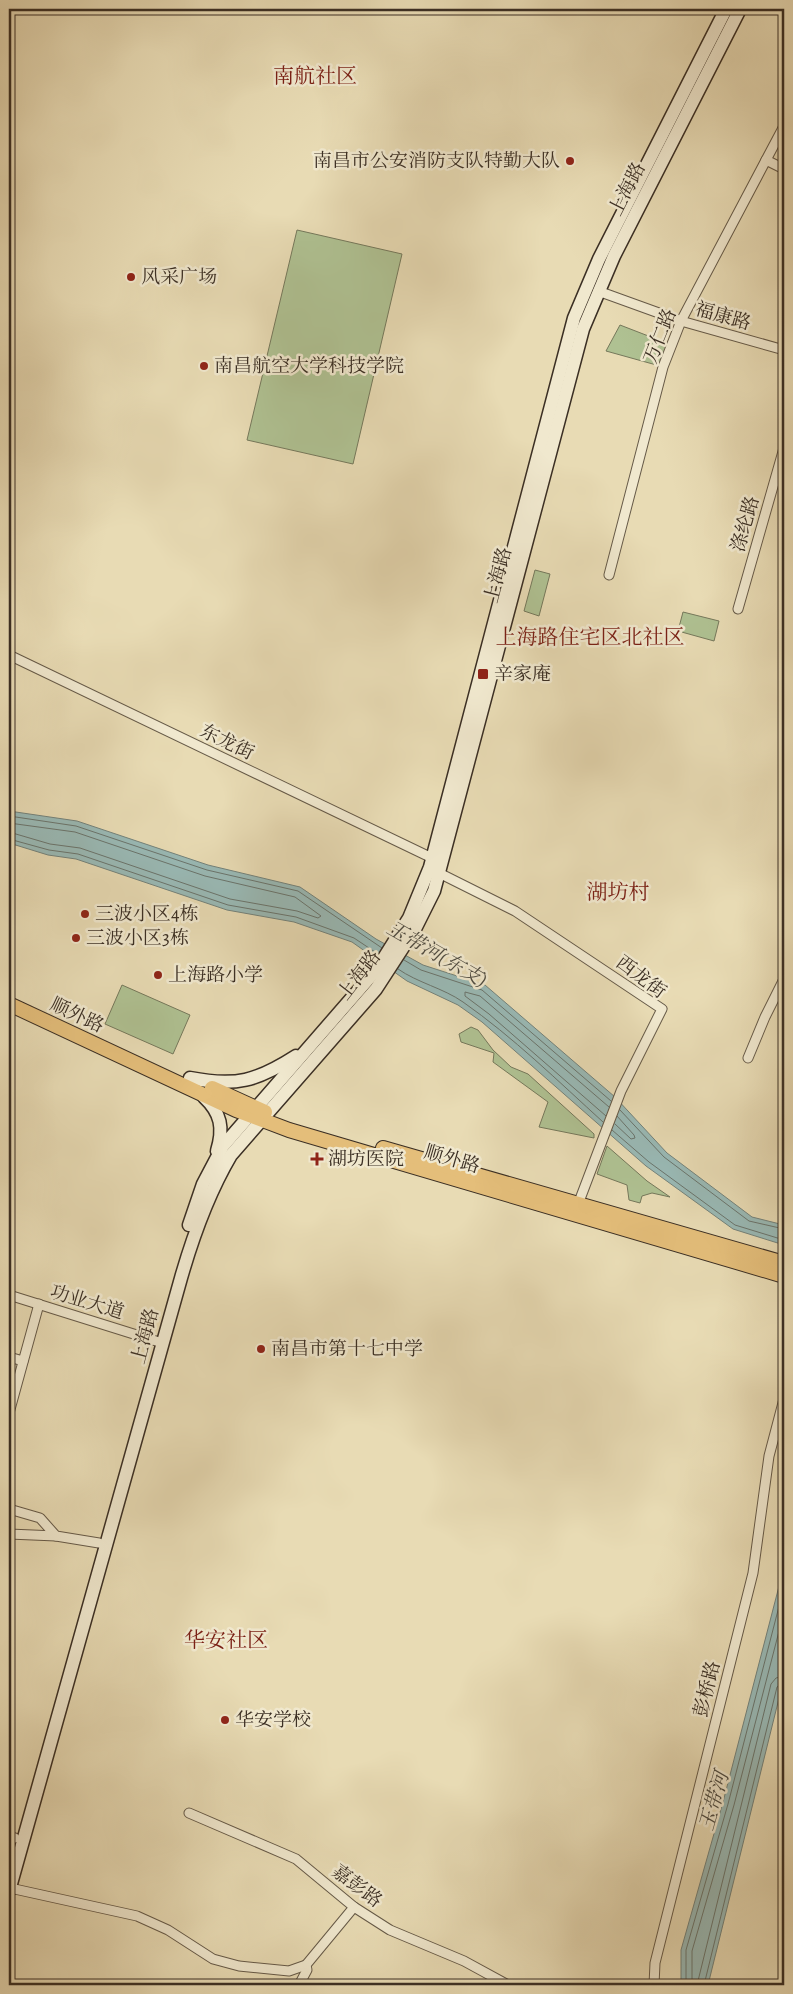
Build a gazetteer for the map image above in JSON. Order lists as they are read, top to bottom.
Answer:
{
  "streets": {
    "main road": ["上海路", "顺外路"],
    "street": [
      "福康路",
      "万仁路",
      "涤纶路",
      "东龙街",
      "西龙街",
      "功业大道",
      "彭桥路",
      "嘉彭路"
    ]
  },
  "crossings": [
    ["上海路", "福康路"],
    ["上海路", "东龙街"],
    ["上海路", "西龙街"],
    ["上海路", "顺外路"],
    ["上海路", "功业大道"],
    ["福康路", "万仁路"],
    ["西龙街", "顺外路"]
  ],
  "districts": [
    "南航社区",
    "上海路住宅区北社区",
    "湖坊村",
    "华安社区"
  ],
  "water": ["玉带河(东支)", "玉带河"],
  "places": {
    "other": [
      "南昌市公安消防支队特勤大队",
      "风采广场",
      "南昌航空大学科技学院",
      "三波小区4栋",
      "三波小区3栋",
      "上海路小学",
      "南昌市第十七中学",
      "华安学校"
    ],
    "transit": ["辛家庵"],
    "health": ["湖坊医院"]
  }
}
